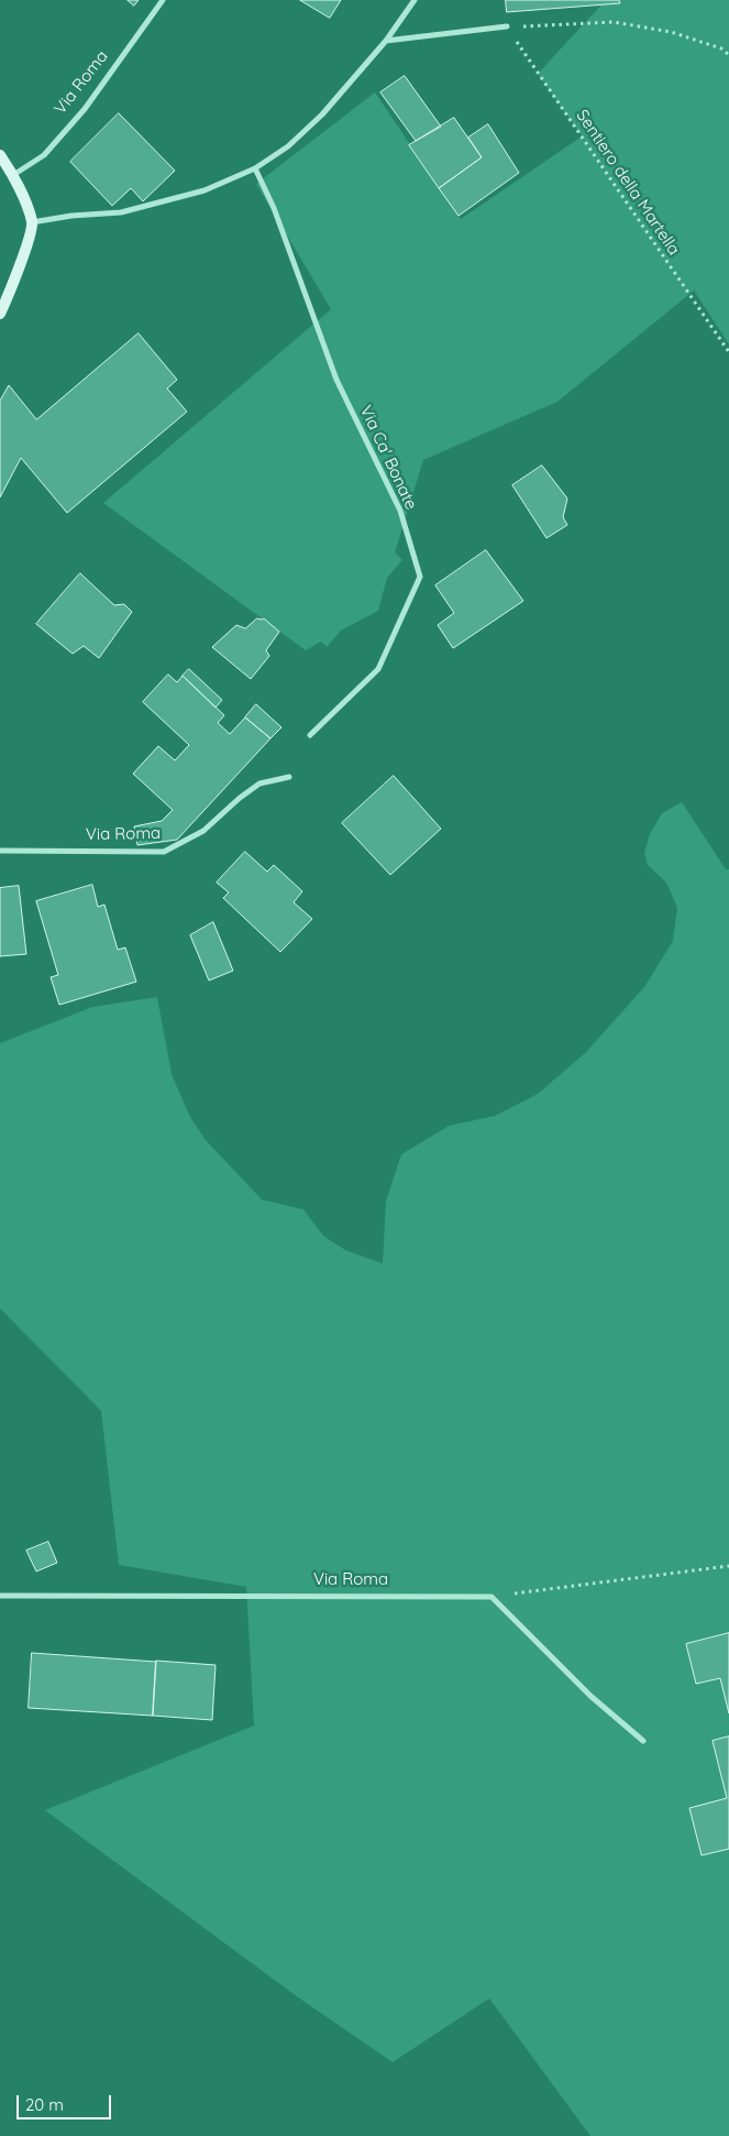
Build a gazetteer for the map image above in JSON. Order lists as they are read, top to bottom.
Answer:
{
  "streets": {
    "street": ["Via Roma", "Via Ca' Bonate"],
    "path": ["Sentiero della Martella"]
  },
  "scale_bar": "20 m"
}
